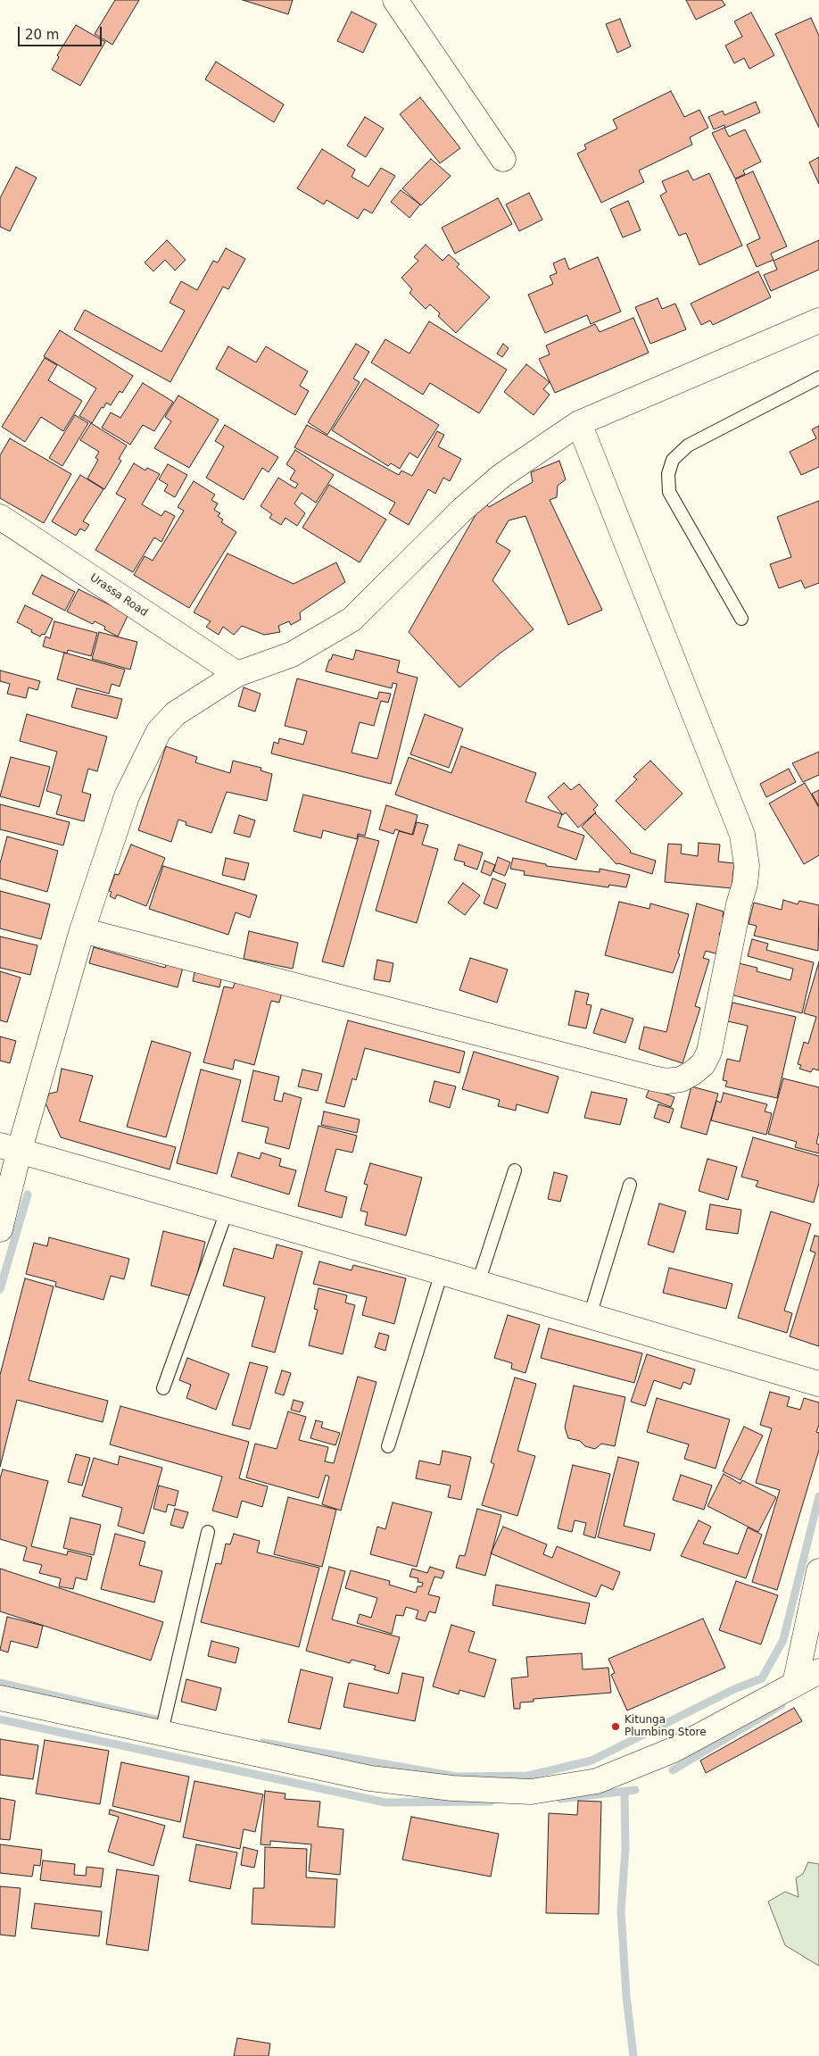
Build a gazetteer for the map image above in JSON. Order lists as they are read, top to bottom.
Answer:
{
  "streets": {
    "street": ["Urassa Road"]
  },
  "places": ["Kitunga Plumbing Store"],
  "scale_bar": "20 m"
}
